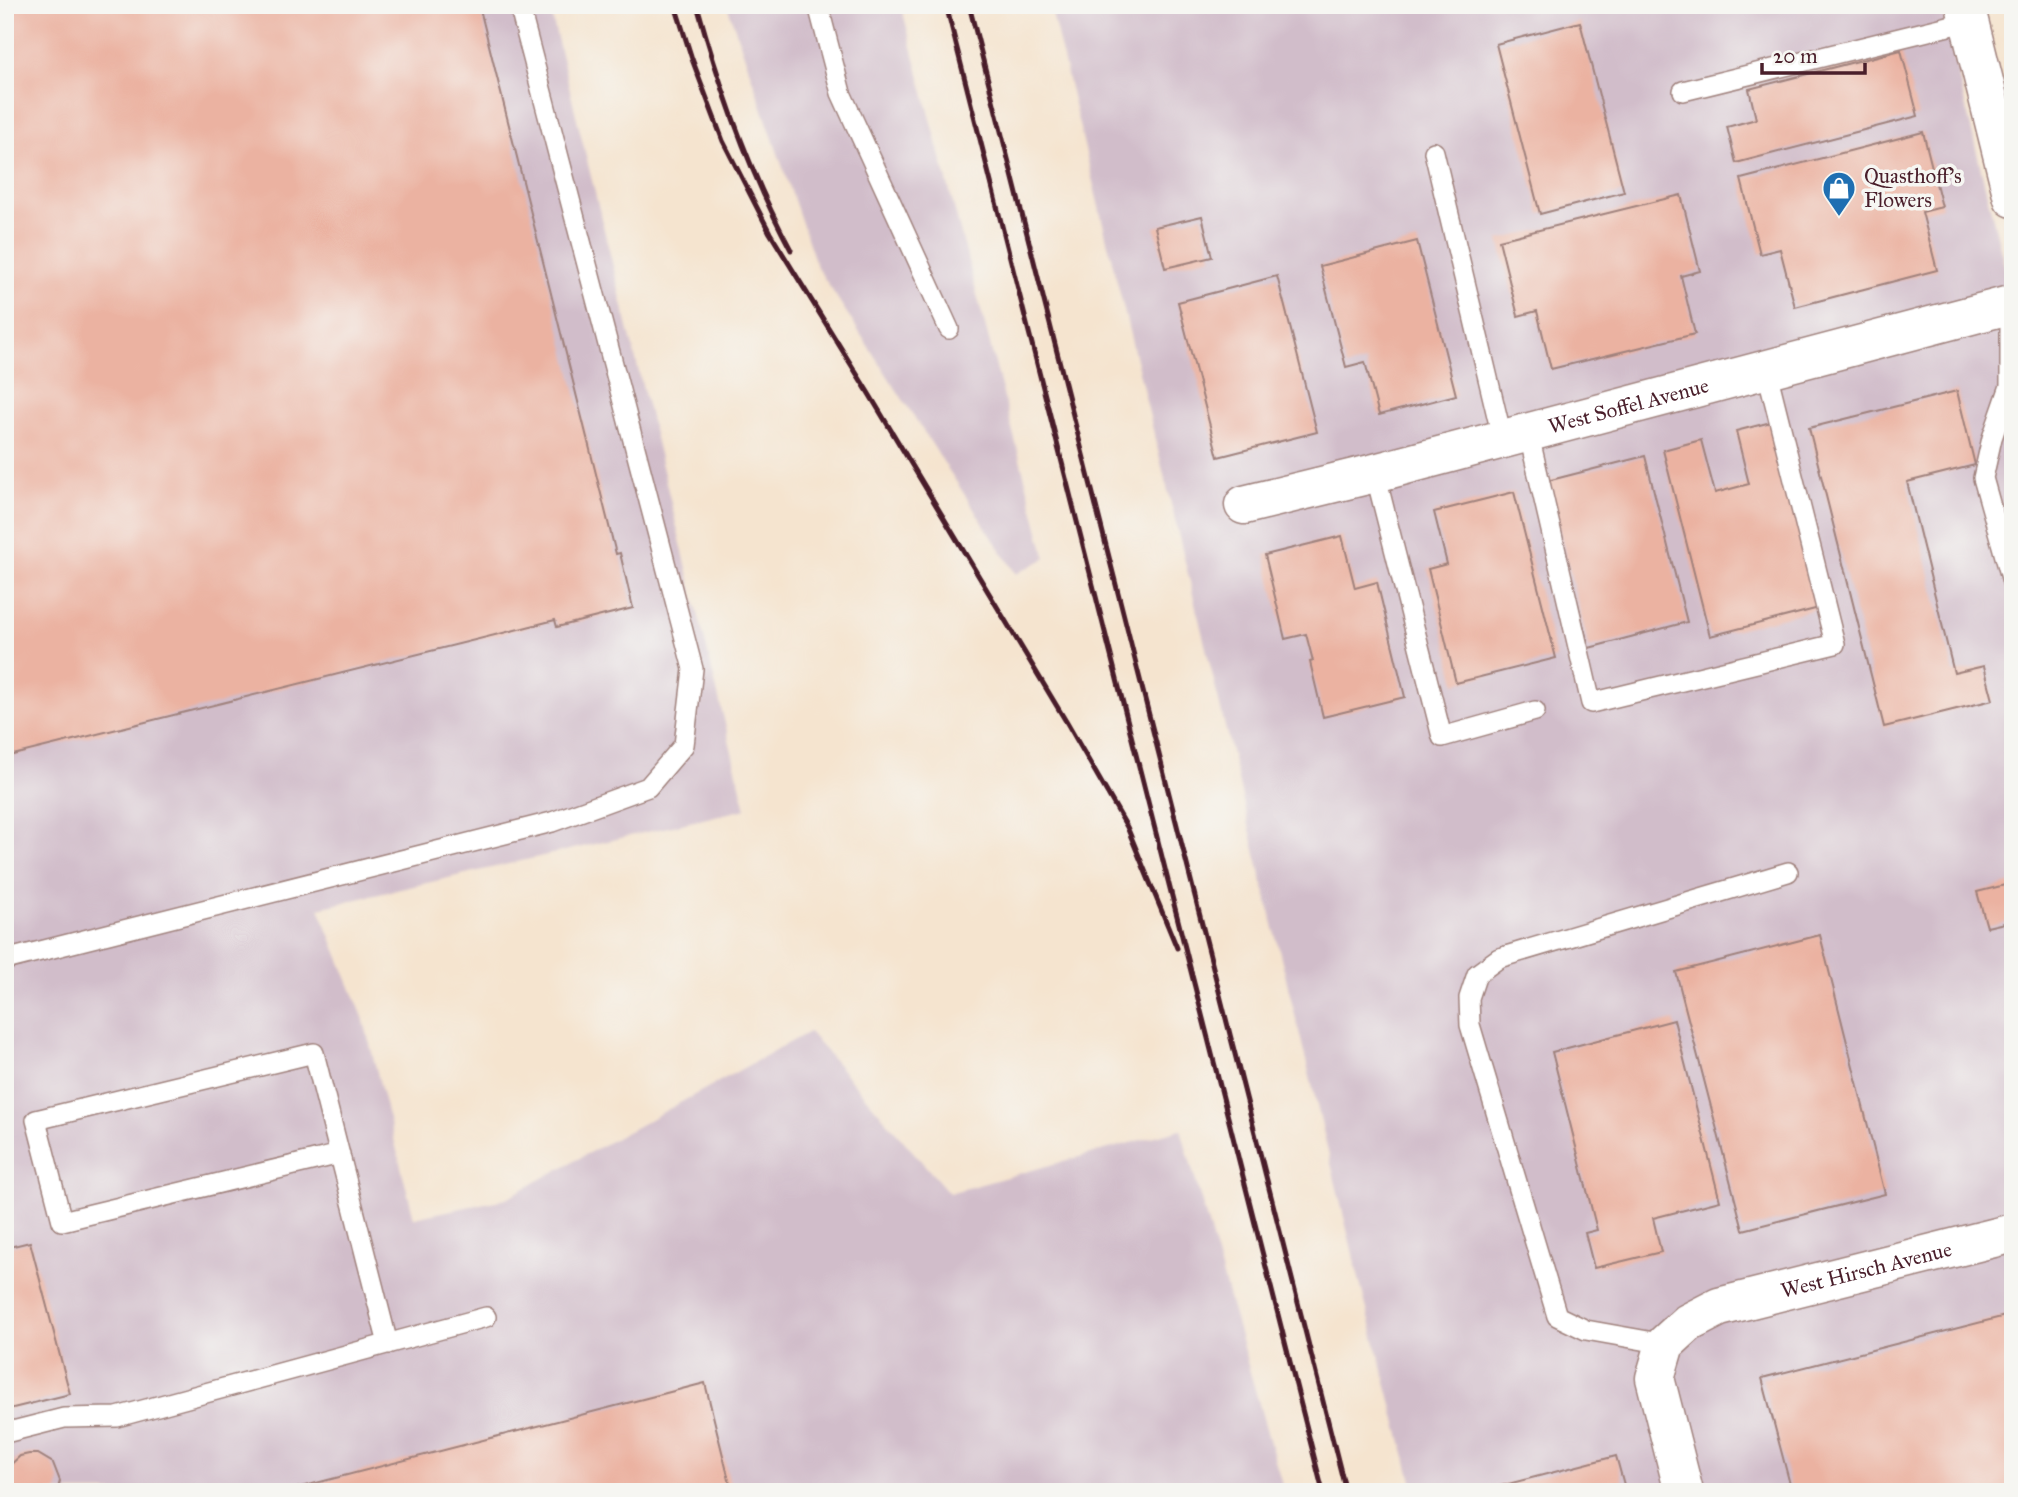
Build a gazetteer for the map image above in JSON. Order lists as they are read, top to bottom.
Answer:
{
  "streets": {
    "street": ["West Soffel Avenue", "West Hirsch Avenue"]
  },
  "places": {
    "shop": ["Quasthoff's Flowers"]
  },
  "scale_bar": "20 m"
}
